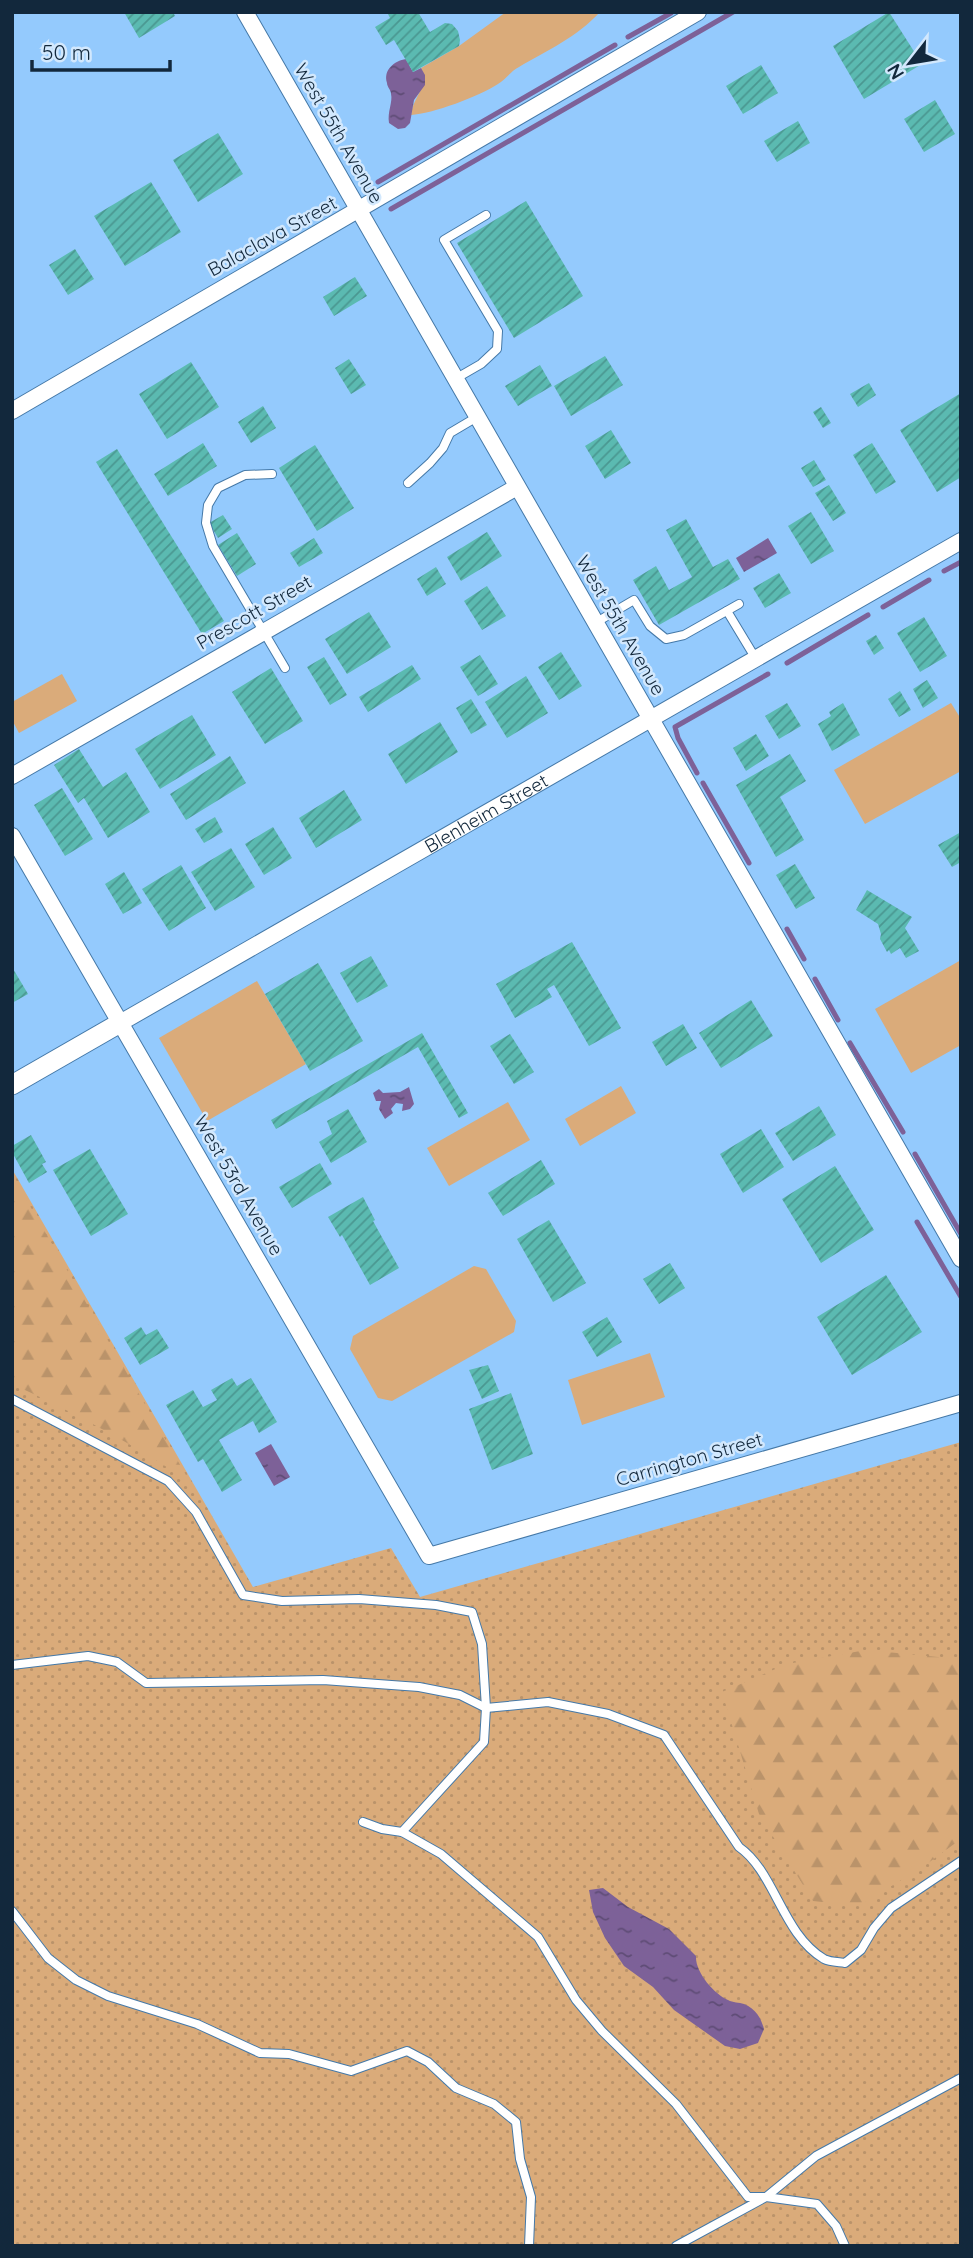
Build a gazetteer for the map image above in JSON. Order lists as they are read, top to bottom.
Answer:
{
  "streets": {
    "street": [
      "West 55th Avenue",
      "Balaclava Street",
      "Prescott Street",
      "Blenheim Street",
      "West 53rd Avenue",
      "Carrington Street"
    ]
  },
  "crossings": [
    ["West 55th Avenue", "Balaclava Street"],
    ["West 55th Avenue", "Prescott Street"],
    ["West 55th Avenue", "Blenheim Street"],
    ["Blenheim Street", "West 53rd Avenue"],
    ["West 53rd Avenue", "Carrington Street"]
  ],
  "scale_bar": "50 m",
  "north": "bottom left"
}
